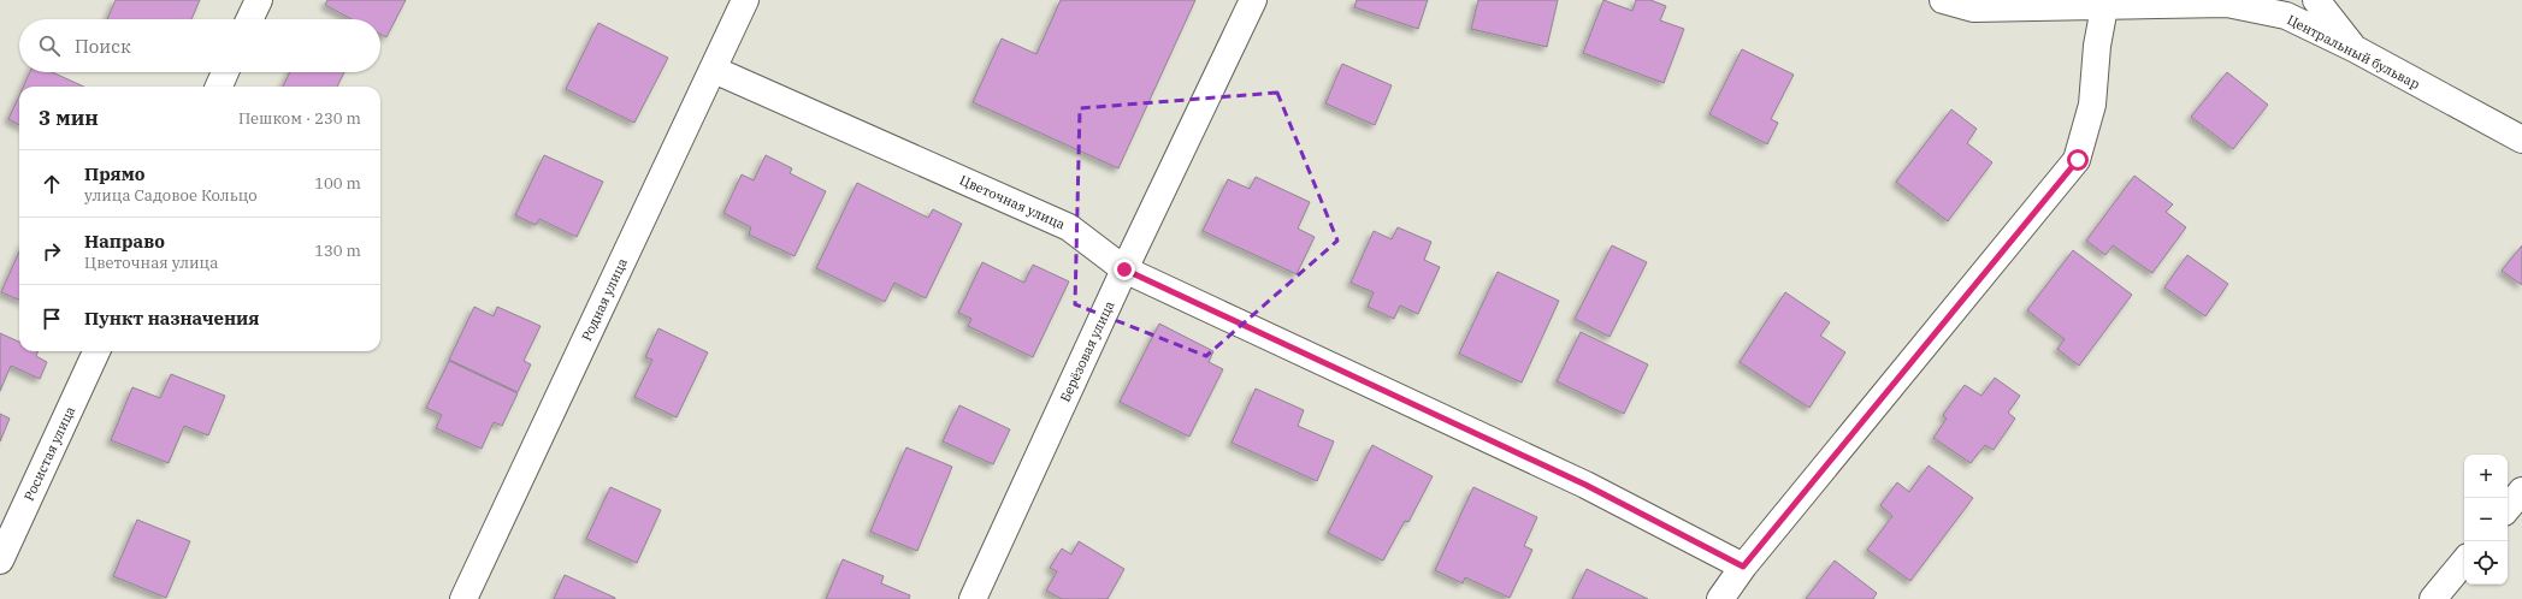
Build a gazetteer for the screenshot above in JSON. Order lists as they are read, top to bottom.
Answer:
{
  "streets": {
    "street": [
      "Центральный бульвар",
      "Цветочная улица",
      "Родная улица",
      "Берёзовая улица",
      "Росистая улица"
    ]
  },
  "crossings": [
    ["Цветочная улица", "Родная улица"],
    ["Цветочная улица", "Берёзовая улица"]
  ],
  "page": {
    "search": "Поиск",
    "heading": ["3 мин", "Пешком · 230 m"],
    "list": [
      ["Прямо", "улица Садовое Кольцо", "100 m"],
      ["Направо", "Цветочная улица", "130 m"],
      "Пункт назначения"
    ],
    "map_buttons": ["+", "−"]
  }
}
